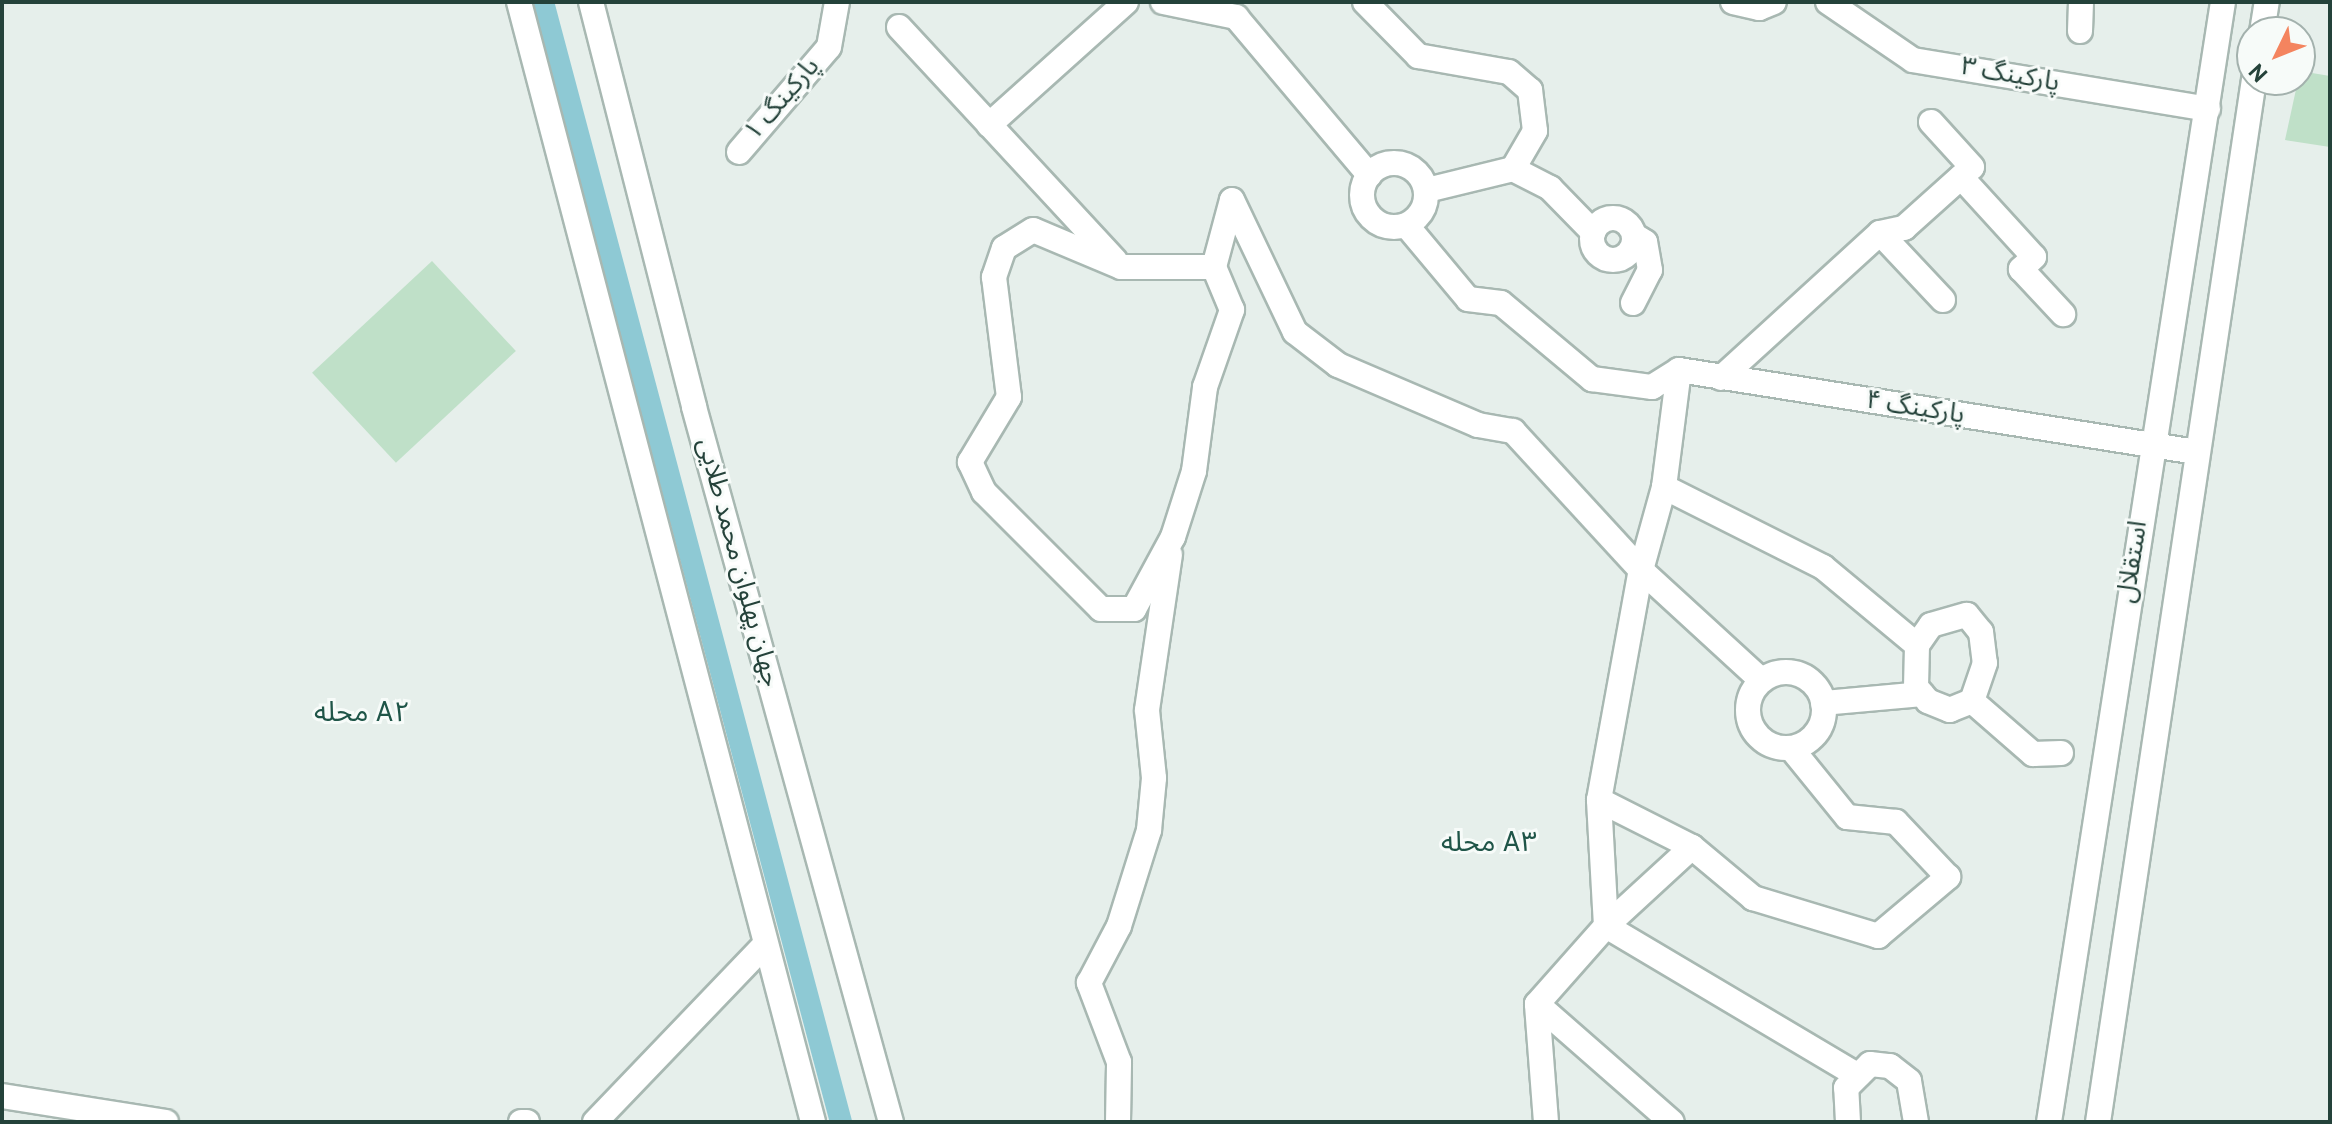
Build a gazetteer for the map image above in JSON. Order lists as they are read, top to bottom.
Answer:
{
  "streets": {
    "street": [
      "پارکینگ ۳",
      "پارکینگ ۱",
      "پارکینگ ۴",
      "استقلال",
      "جهان پهلوان محمد طلایی"
    ]
  },
  "crossings": [
    ["پارکینگ ۳", "استقلال"],
    ["پارکینگ ۴", "استقلال"]
  ],
  "districts": ["محله A۲", "محله A۳"],
  "north": "bottom left"
}
